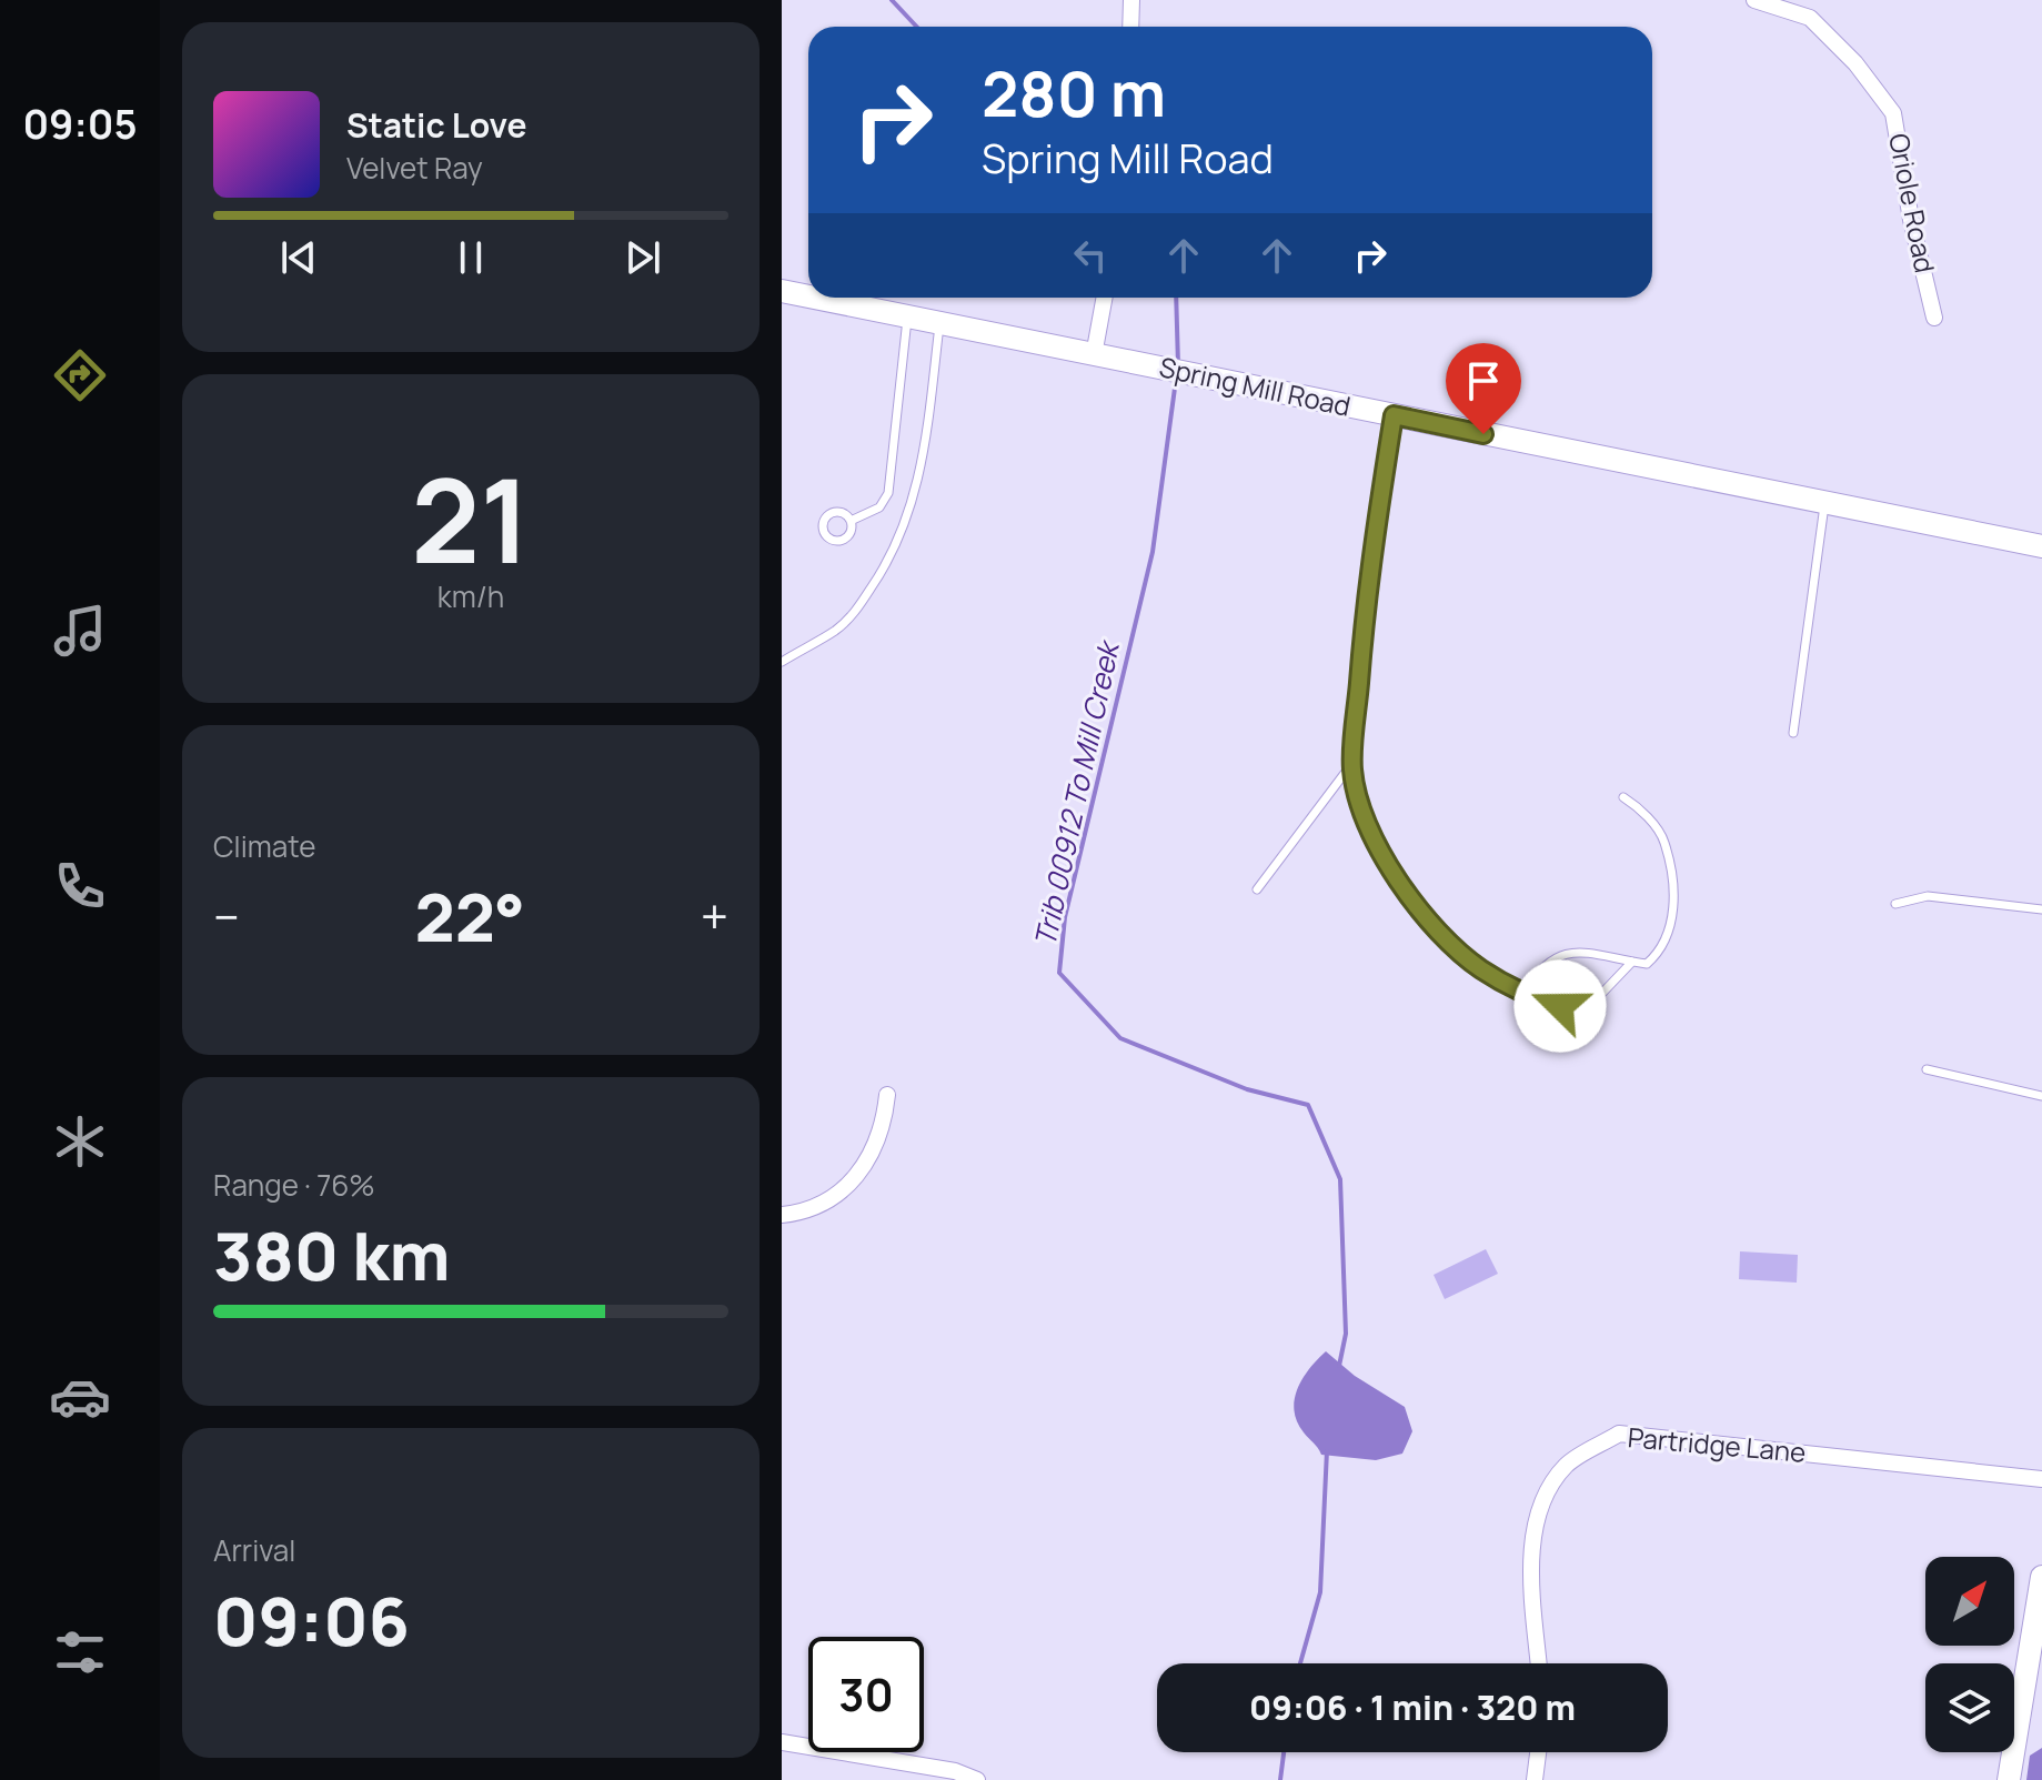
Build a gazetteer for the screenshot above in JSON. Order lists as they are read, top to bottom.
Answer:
{
  "streets": {
    "main road": ["Spring Mill Road"],
    "street": ["Oriole Road", "Partridge Lane"]
  },
  "water": ["Trib 00912 To Mill Creek"],
  "north": "top right",
  "page": {
    "tabs": "09:05",
    "turn": ["280 m", "Spring Mill Road"],
    "song": ["Static Love", "Velvet Ray"],
    "tile": [
      ["21", "km/h"],
      "Climate",
      ["Range · 76%", "380 km"],
      ["Arrival", "09:06"]
    ],
    "heat": ["−", "22°", "+"],
    "limit": "30",
    "trip": "09:06 · 1 min · 320 m"
  }
}
